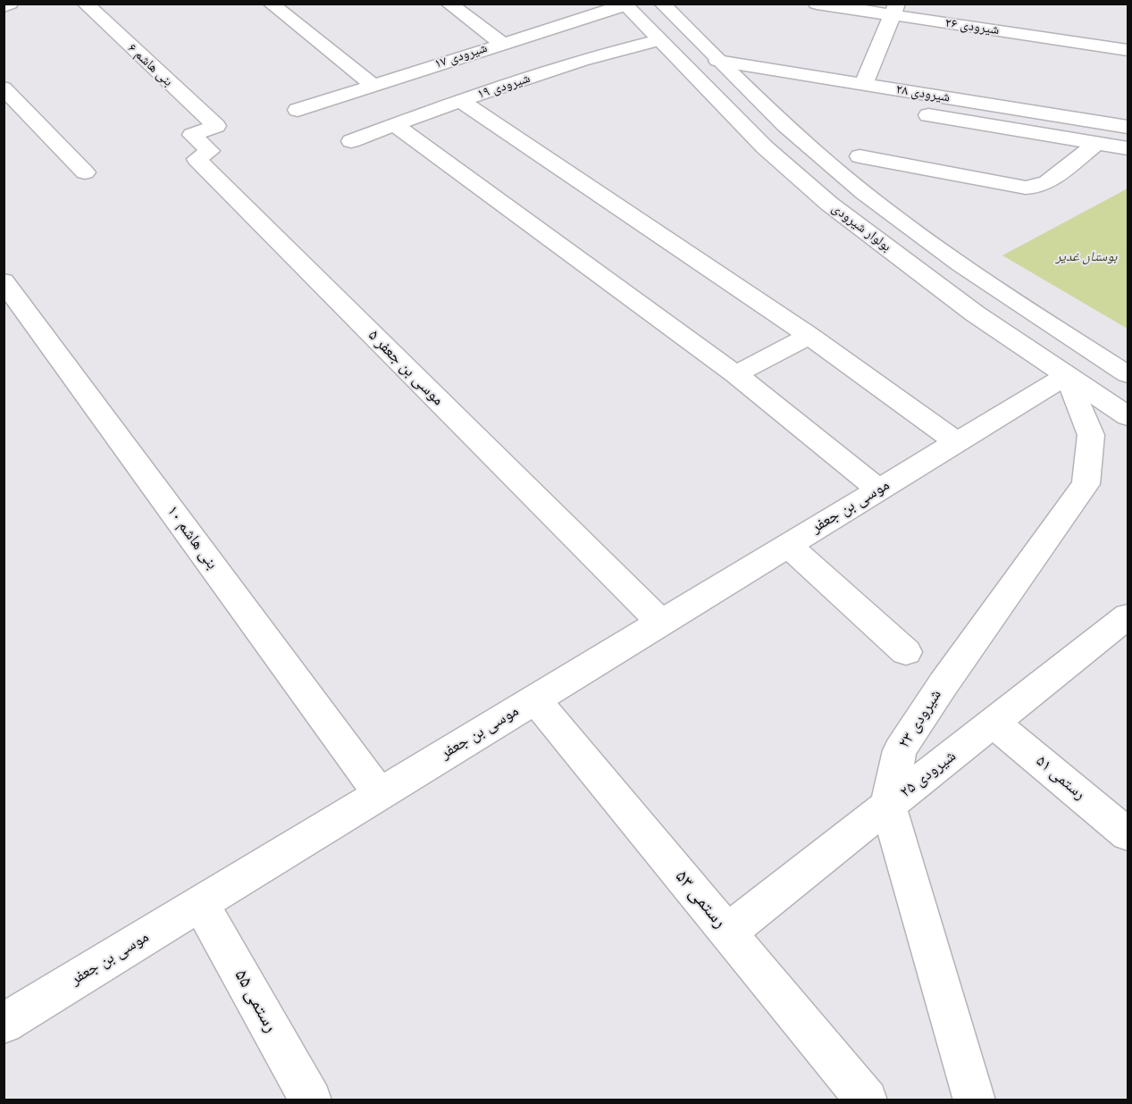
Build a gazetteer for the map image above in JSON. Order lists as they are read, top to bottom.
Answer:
{
  "streets": {
    "street": [
      "شیرودی ۲۶",
      "شیرودی ۱۷",
      "بنی هاشم ۶",
      "شیرودی ۱۹",
      "شیرودی ۲۸",
      "بولوار شیرودی",
      "موسی بن جعفر ۵",
      "موسی بن جعفر",
      "بنی هاشم ۱۰",
      "شیرودی ۲۳",
      "شیرودی ۲۵",
      "رستمی ۵۱",
      "رستمی ۵۳",
      "رستمی ۵۵"
    ]
  },
  "crossings": [
    ["شیرودی ۱۷", "بولوار شیرودی"],
    ["بنی هاشم ۶", "موسی بن جعفر ۵"],
    ["شیرودی ۱۹", "بولوار شیرودی"],
    ["شیرودی ۲۸", "بولوار شیرودی"],
    ["بولوار شیرودی", "موسی بن جعفر"],
    ["بولوار شیرودی", "شیرودی ۲۳"],
    ["موسی بن جعفر ۵", "موسی بن جعفر"],
    ["موسی بن جعفر", "بنی هاشم ۱۰"],
    ["موسی بن جعفر", "شیرودی ۲۳"],
    ["موسی بن جعفر", "رستمی ۵۳"],
    ["موسی بن جعفر", "رستمی ۵۵"],
    ["شیرودی ۲۳", "شیرودی ۲۵"],
    ["شیرودی ۲۵", "رستمی ۵۱"],
    ["شیرودی ۲۵", "رستمی ۵۳"]
  ],
  "parks": ["بوستان غدیر"]
}
